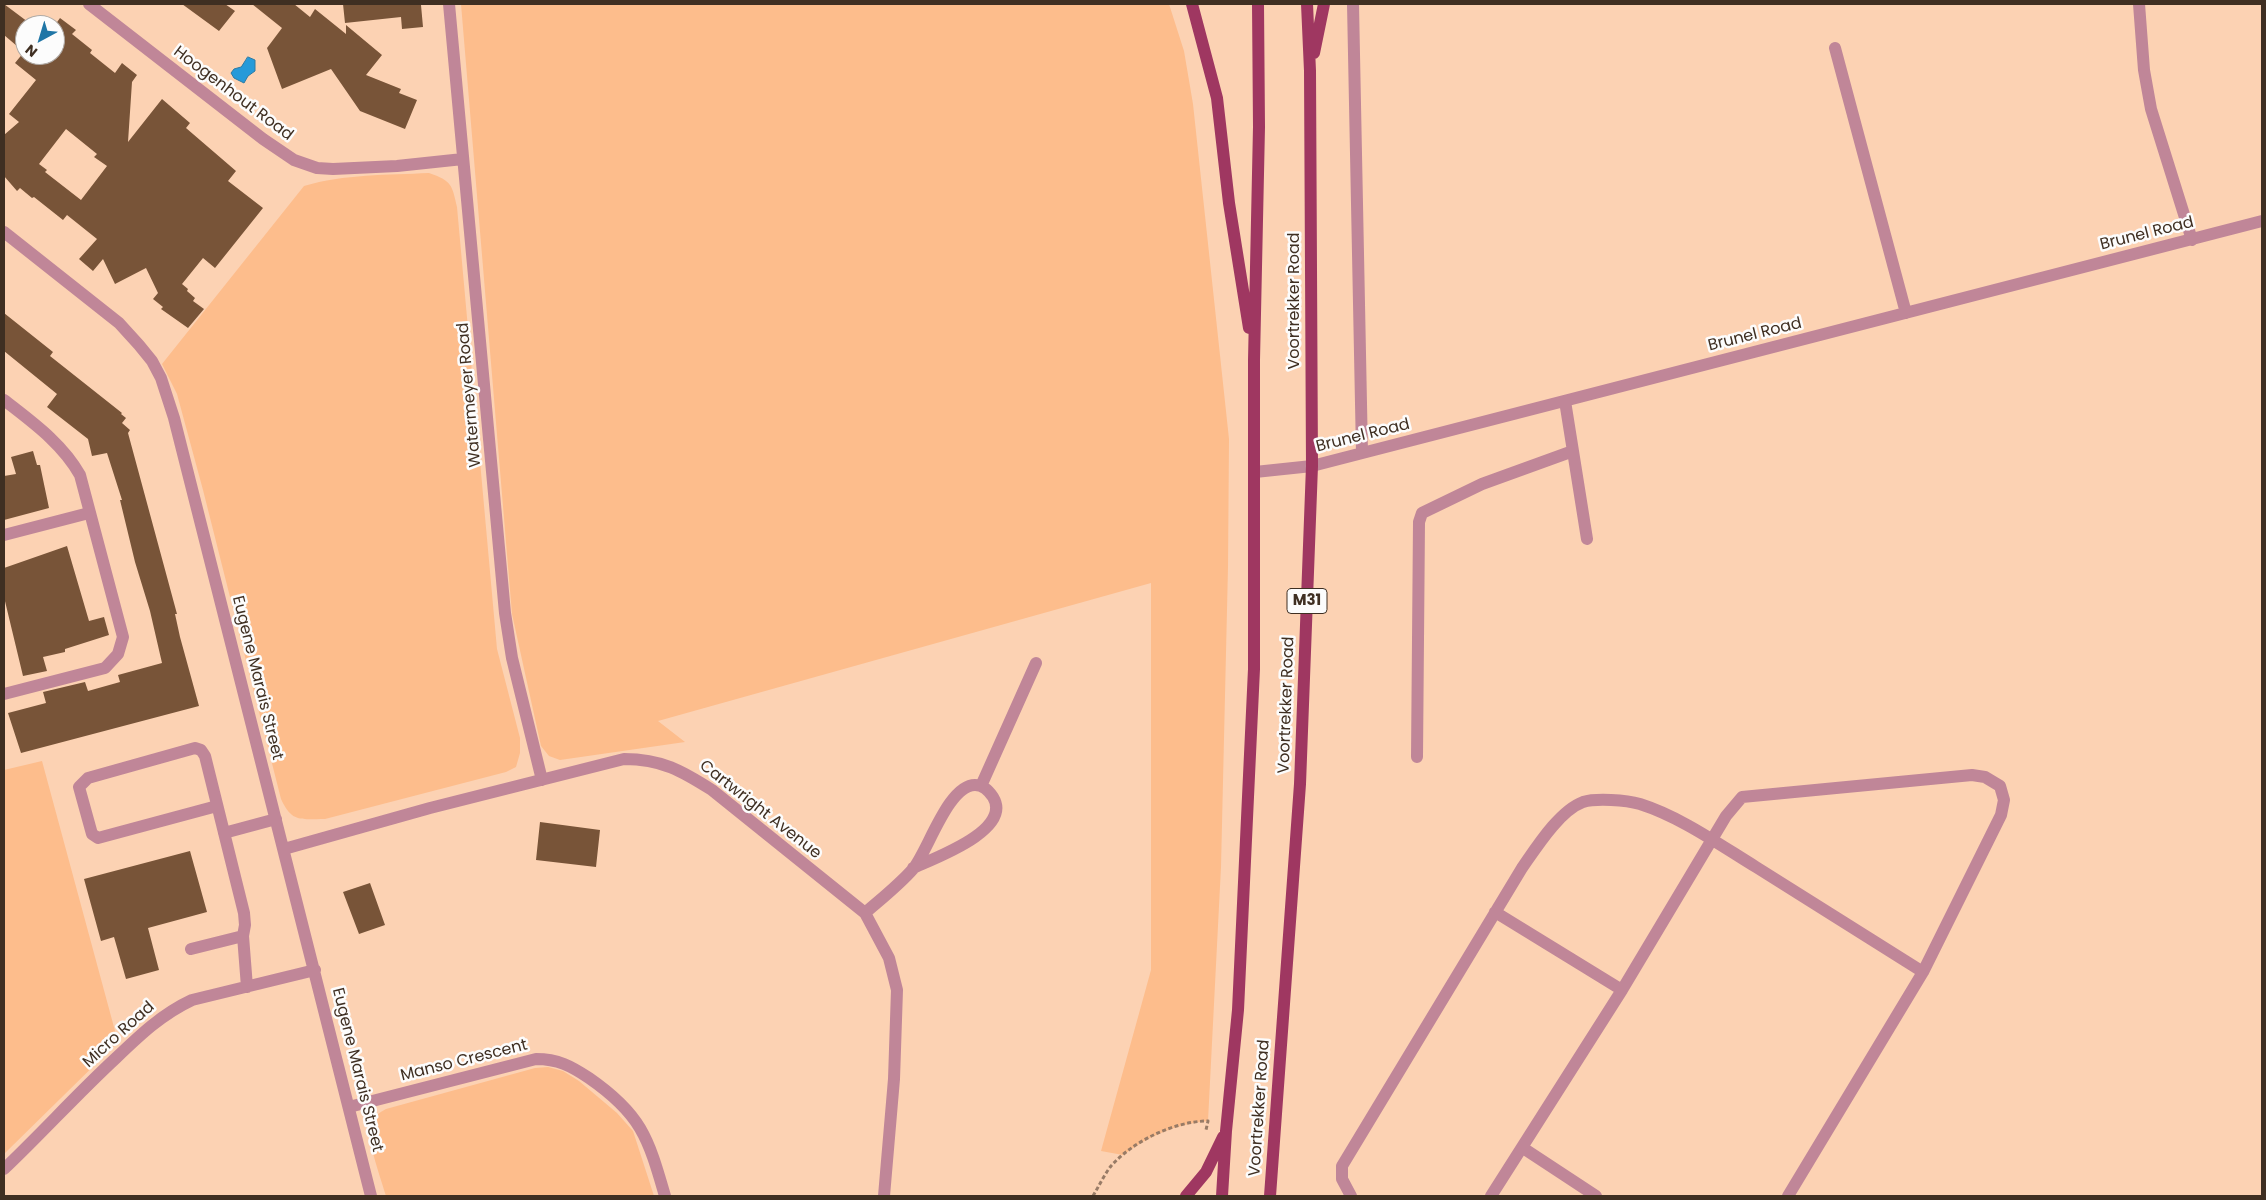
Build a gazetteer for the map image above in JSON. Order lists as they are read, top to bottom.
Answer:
{
  "streets": {
    "main road": ["Voortrekker Road", "M31"],
    "street": [
      "Hoogenhout Road",
      "Brunel Road",
      "Watermeyer Road",
      "Eugene Marais Street",
      "Cartwright Avenue",
      "Micro Road",
      "Manso Crescent"
    ]
  },
  "crossings": [
    ["Hoogenhout Road", "Watermeyer Road"],
    ["Brunel Road", "Voortrekker Road"],
    ["Watermeyer Road", "Cartwright Avenue"],
    ["Eugene Marais Street", "Cartwright Avenue"],
    ["Eugene Marais Street", "Micro Road"],
    ["Eugene Marais Street", "Manso Crescent"]
  ],
  "north": "bottom left"
}
